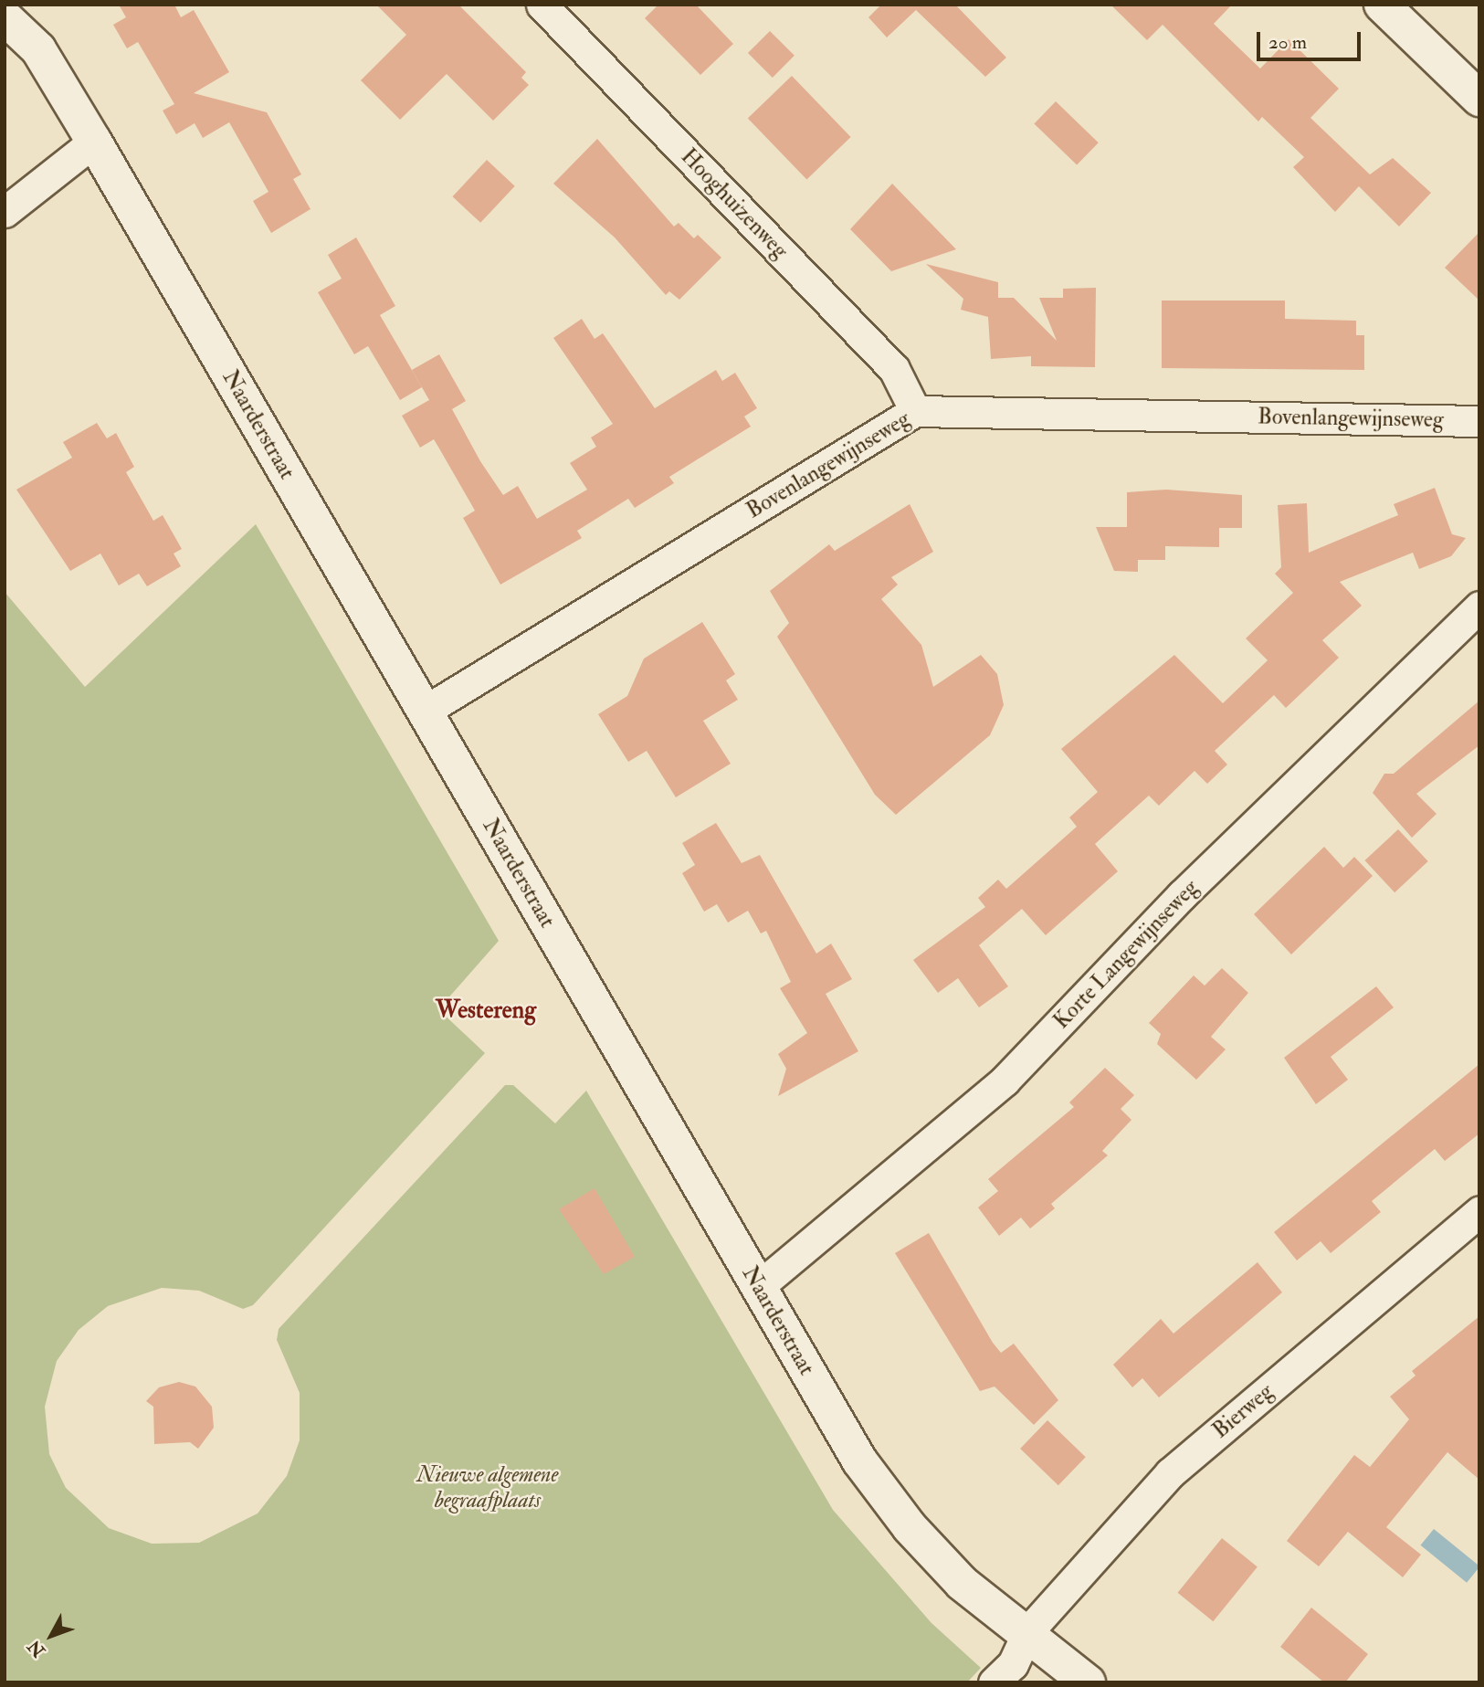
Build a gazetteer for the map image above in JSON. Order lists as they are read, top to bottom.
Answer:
{
  "streets": {
    "street": [
      "Hooghuizenweg",
      "Bovenlangewijnseweg",
      "Naarderstraat",
      "Korte Langewijnseweg",
      "Bierweg"
    ]
  },
  "crossings": [
    ["Hooghuizenweg", "Bovenlangewijnseweg"],
    ["Bovenlangewijnseweg", "Naarderstraat"],
    ["Naarderstraat", "Korte Langewijnseweg"],
    ["Naarderstraat", "Bierweg"]
  ],
  "districts": ["Westereng"],
  "parks": ["Nieuwe algemene begraafplaats"],
  "scale_bar": "20 m",
  "north": "bottom left"
}
